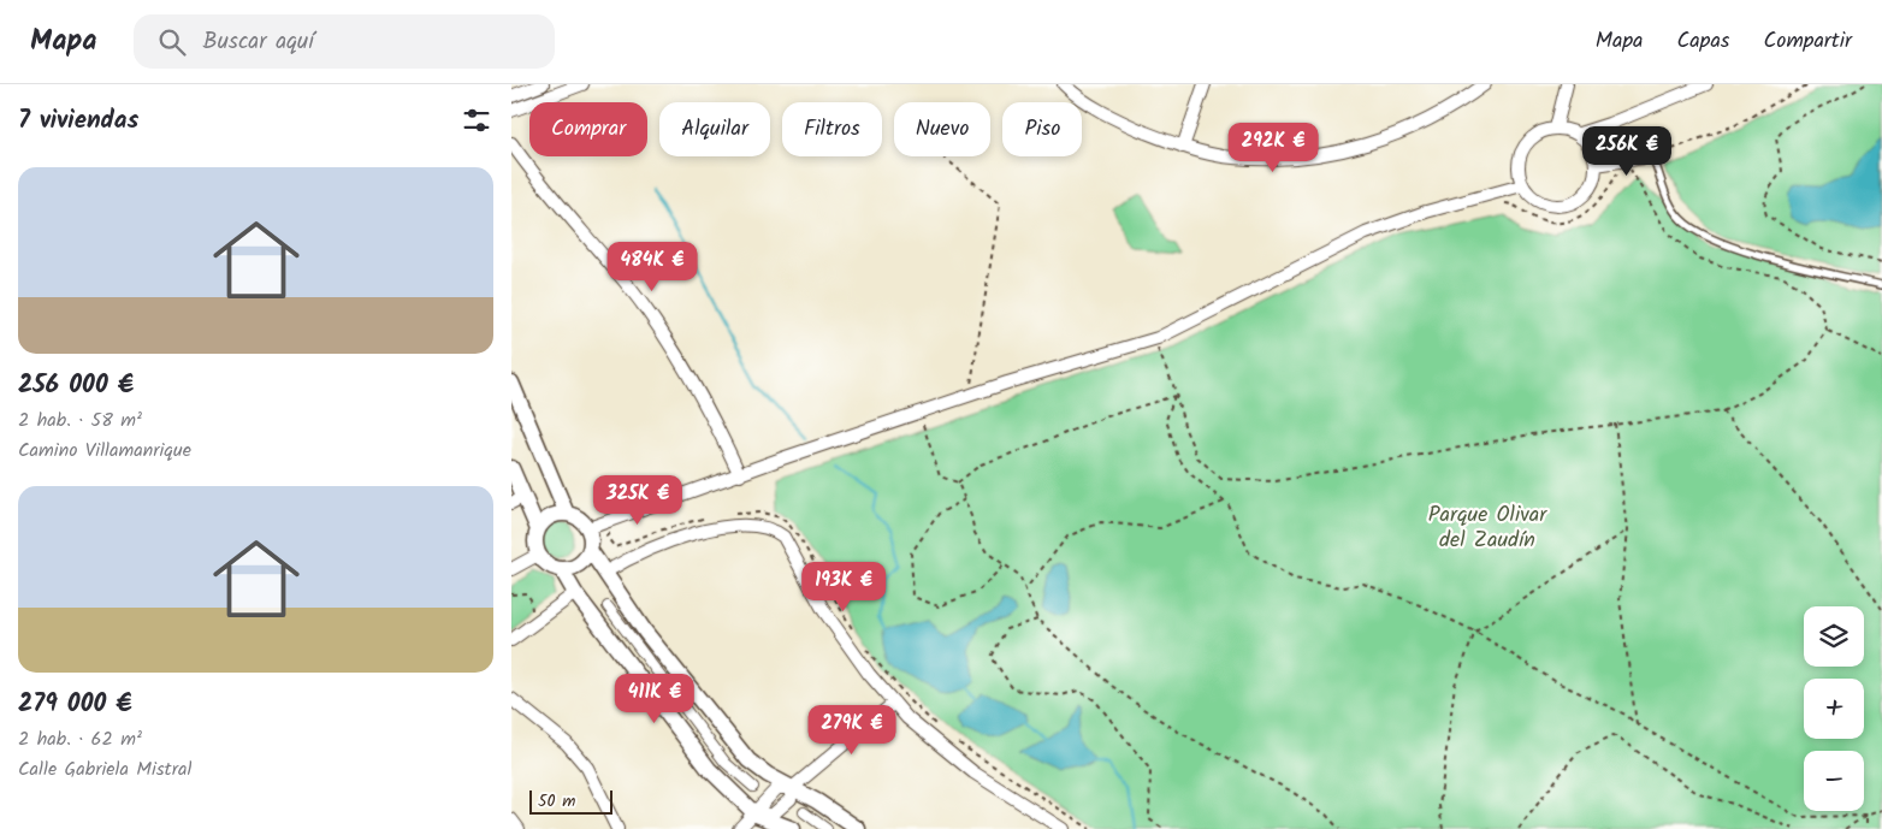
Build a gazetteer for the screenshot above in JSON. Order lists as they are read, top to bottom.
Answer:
{
  "parks": ["Parque Olivar del Zaudín"],
  "scale_bar": "50 m",
  "page": {
    "header": "Mapa",
    "search": "Buscar aquí",
    "nav": ["Mapa", "Capas", "Compartir"],
    "heading": "7 viviendas",
    "chip": [
      "Comprar",
      "Alquilar",
      "Filtros",
      "Nuevo",
      "Piso"
    ],
    "price": [
      "292K €",
      "256K €",
      "484K €",
      "325K €",
      "193K €",
      "411K €",
      "279K €"
    ],
    "list": [
      {
        "name": "256 000 €",
        "note": "2 hab. · 58 m² · Camino Villamanrique"
      },
      {
        "name": "279 000 €",
        "note": "2 hab. · 62 m² · Calle Gabriela Mistral"
      }
    ],
    "map_buttons": ["+", "−"],
    "scale": "50 m"
  }
}
